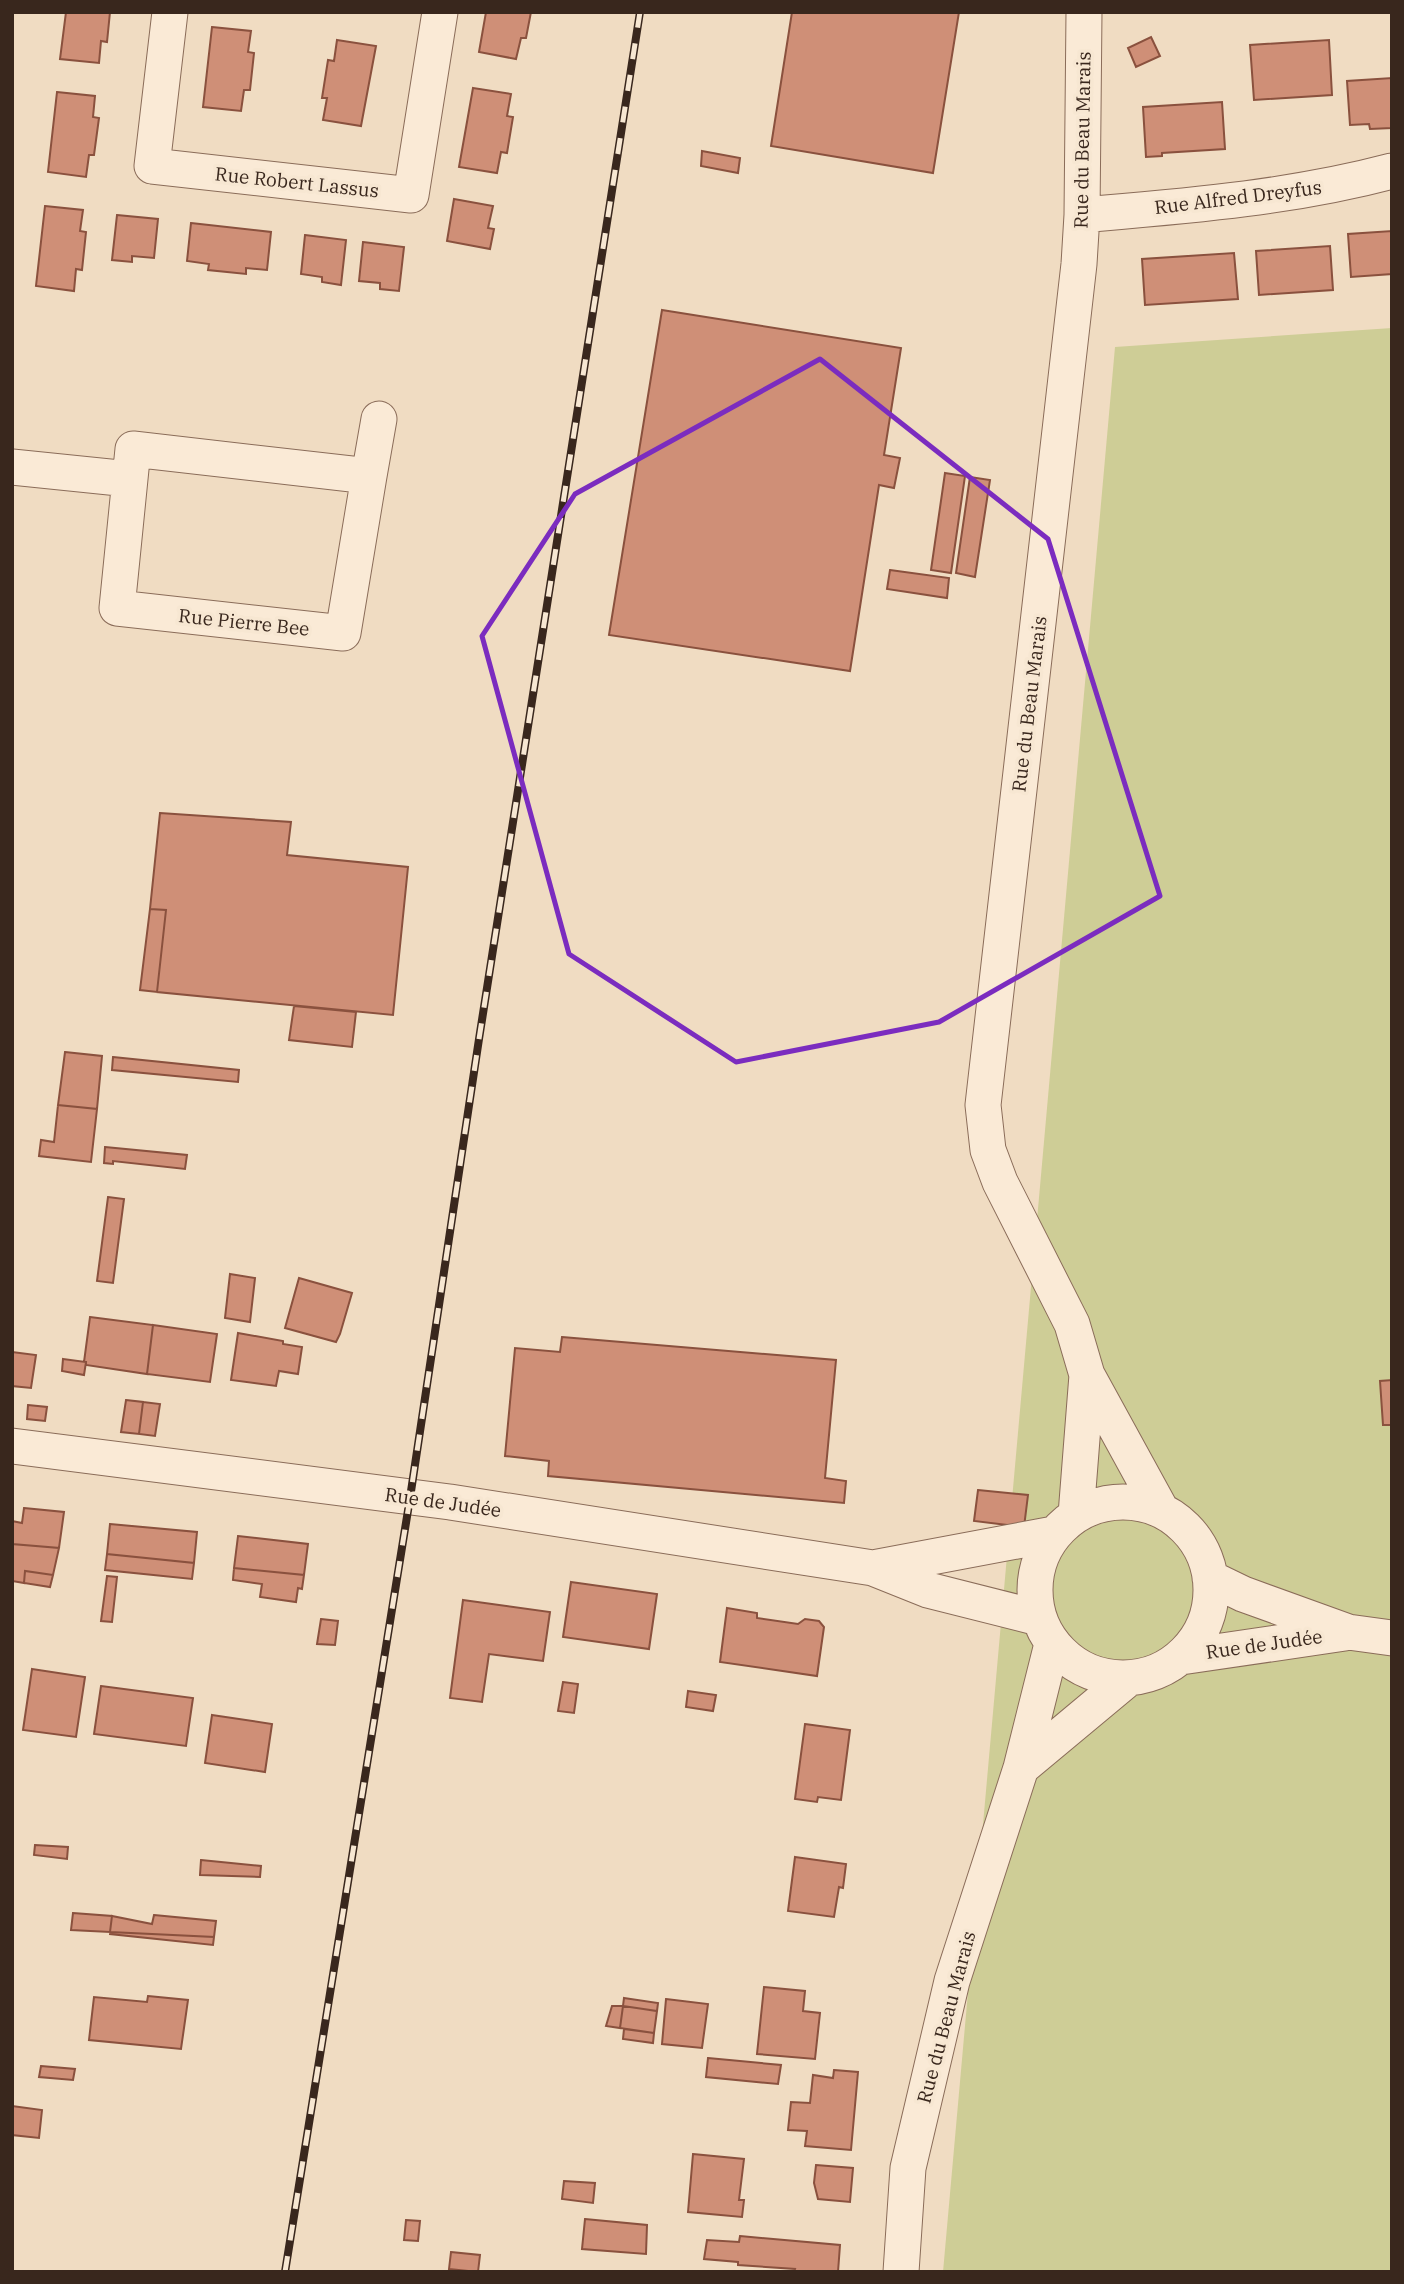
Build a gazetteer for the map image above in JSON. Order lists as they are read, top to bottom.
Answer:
{
  "streets": {
    "street": [
      "Rue du Beau Marais",
      "Rue Robert Lassus",
      "Rue Alfred Dreyfus",
      "Rue Pierre Bee",
      "Rue de Judée"
    ]
  },
  "crossings": [
    ["Rue du Beau Marais", "Rue Alfred Dreyfus"],
    ["Rue du Beau Marais", "Rue de Judée"]
  ]
}
